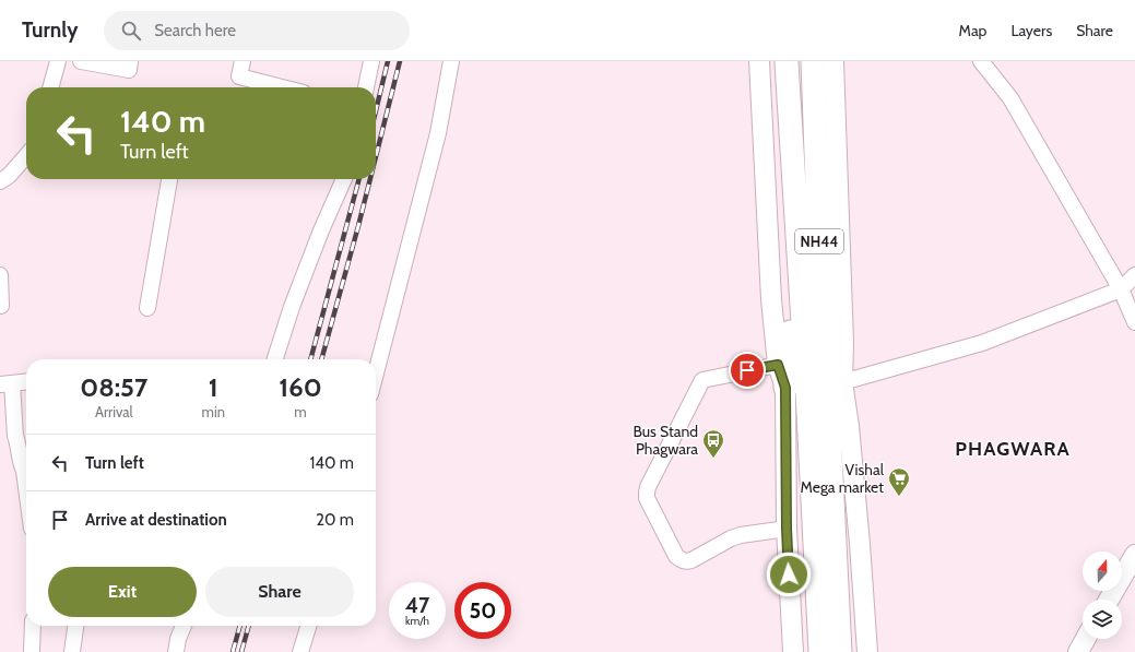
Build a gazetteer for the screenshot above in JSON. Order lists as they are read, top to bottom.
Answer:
{
  "streets": {
    "highway": ["NH44"]
  },
  "districts": ["PHAGWARA"],
  "places": {
    "bus stop": ["Bus Stand Phagwara"],
    "supermarket": ["Vishal Mega market"]
  },
  "north": "top",
  "page": {
    "header": "Turnly",
    "search": "Search here",
    "nav": ["Map", "Layers", "Share"],
    "turn": ["140 m", "Turn left"],
    "eta": [
      "08:57",
      "Arrival",
      "1",
      "min",
      "160",
      "m"
    ],
    "list": [
      {
        "name": "Turn left",
        "value": "140 m"
      },
      {
        "name": "Arrive at destination",
        "value": "20 m"
      }
    ],
    "buttons": ["Exit", "Share"],
    "speed": "47 km/h",
    "limit": "50"
  }
}
